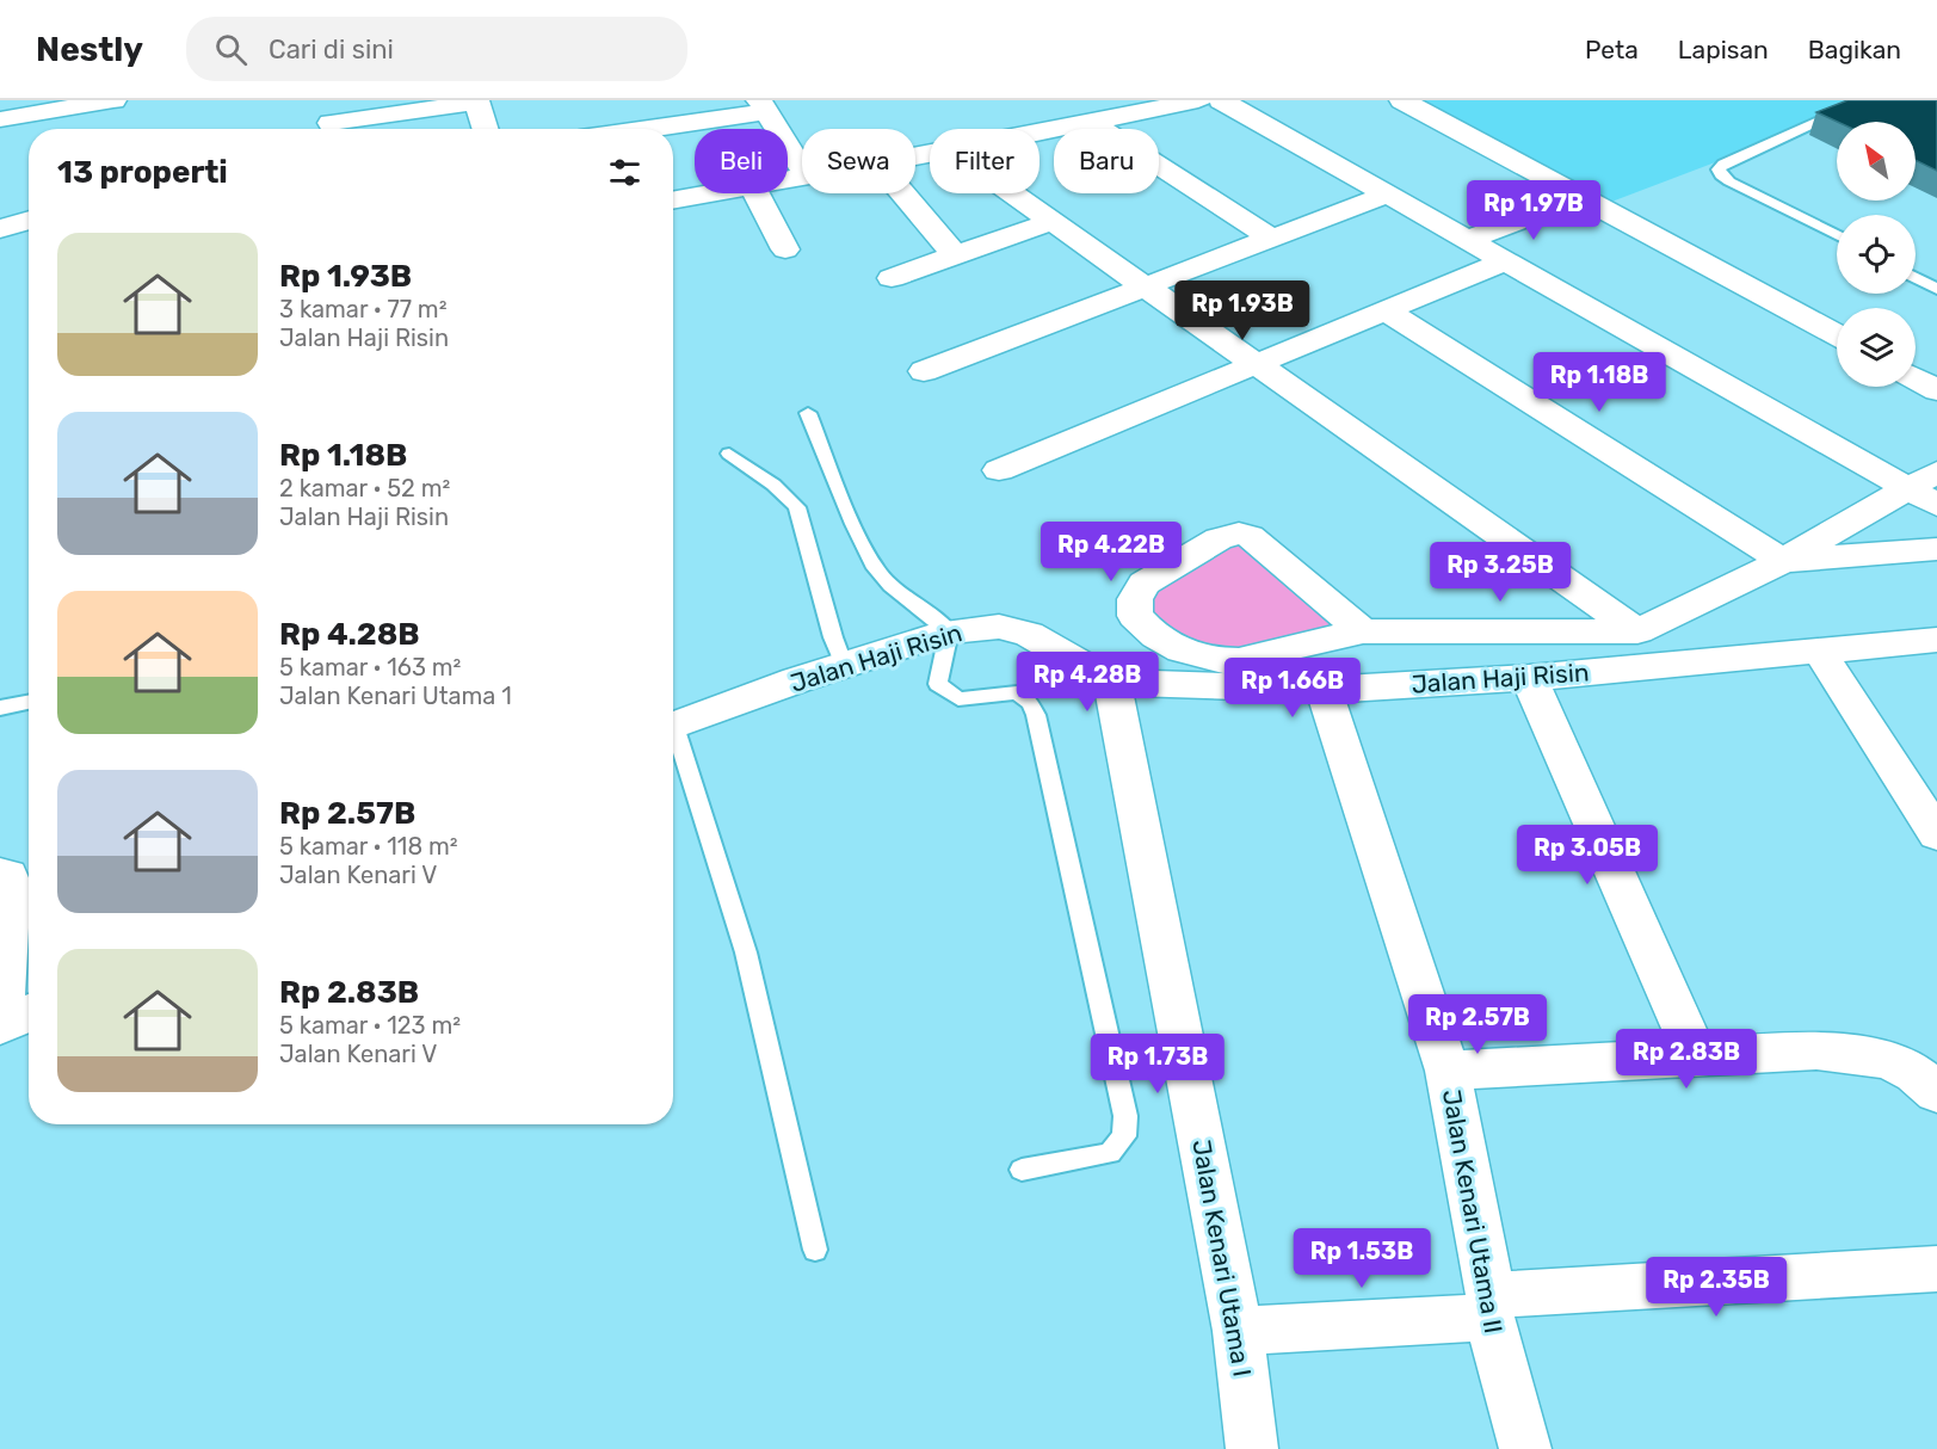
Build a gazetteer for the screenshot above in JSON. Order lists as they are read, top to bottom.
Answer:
{
  "streets": {
    "street": ["Jalan Haji Risin", "Jalan Kenari Utama II", "Jalan Kenari Utama I"]
  },
  "crossings": [
    ["Jalan Haji Risin", "Jalan Kenari Utama II"],
    ["Jalan Haji Risin", "Jalan Kenari Utama I"]
  ],
  "north": "top left",
  "page": {
    "header": "Nestly",
    "search": "Cari di sini",
    "nav": ["Peta", "Lapisan", "Bagikan"],
    "chip": [
      "Beli",
      "Sewa",
      "Filter",
      "Baru"
    ],
    "heading": "13 properti",
    "price": [
      "Rp 1.97B",
      "Rp 1.93B",
      "Rp 1.18B",
      "Rp 4.22B",
      "Rp 3.25B",
      "Rp 4.28B",
      "Rp 1.66B",
      "Rp 3.05B",
      "Rp 2.57B",
      "Rp 2.83B",
      "Rp 1.73B",
      "Rp 1.53B",
      "Rp 2.35B"
    ],
    "list": [
      {
        "name": "Rp 1.93B",
        "note": "3 kamar · 77 m² · Jalan Haji Risin"
      },
      {
        "name": "Rp 1.18B",
        "note": "2 kamar · 52 m² · Jalan Haji Risin"
      },
      {
        "name": "Rp 4.28B",
        "note": "5 kamar · 163 m² · Jalan Kenari Utama 1"
      },
      {
        "name": "Rp 2.57B",
        "note": "5 kamar · 118 m² · Jalan Kenari V"
      },
      {
        "name": "Rp 2.83B",
        "note": "5 kamar · 123 m² · Jalan Kenari V"
      }
    ]
  }
}
